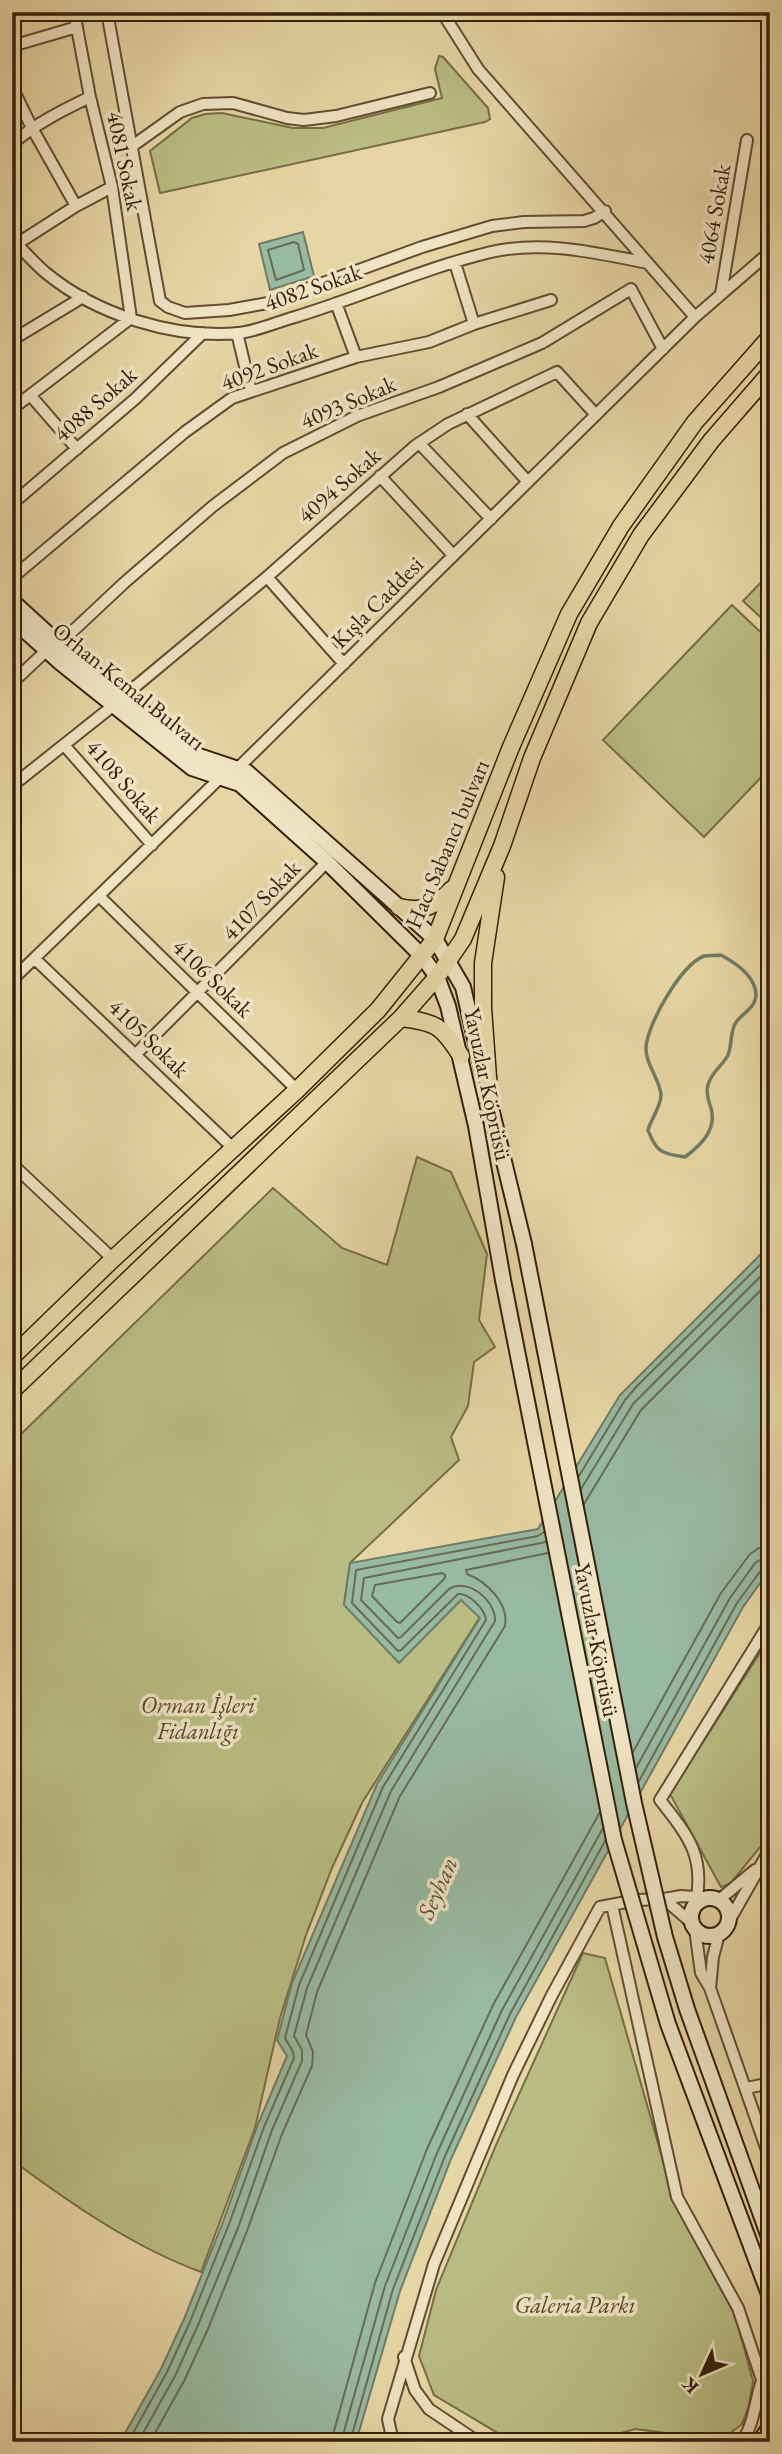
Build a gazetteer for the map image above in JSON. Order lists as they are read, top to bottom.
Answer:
{
  "streets": {
    "main road": ["Orhan Kemal Bulvarı", "Hacı Sabancı bulvarı", "Yavuzlar Köprüsü"],
    "street": [
      "4081 Sokak",
      "4064 Sokak",
      "4082 Sokak",
      "4092 Sokak",
      "4093 Sokak",
      "4088 Sokak",
      "4094 Sokak",
      "Kışla Caddesi",
      "4108 Sokak",
      "4107 Sokak",
      "4106 Sokak",
      "4105 Sokak"
    ]
  },
  "crossings": [
    ["4081 Sokak", "4082 Sokak"],
    ["4064 Sokak", "Kışla Caddesi"],
    ["4082 Sokak", "4088 Sokak"],
    ["4093 Sokak", "Kışla Caddesi"],
    ["4093 Sokak", "Orhan Kemal Bulvarı"],
    ["4094 Sokak", "Kışla Caddesi"],
    ["4094 Sokak", "Orhan Kemal Bulvarı"],
    ["4094 Sokak", "4108 Sokak"],
    ["Kışla Caddesi", "Orhan Kemal Bulvarı"],
    ["Kışla Caddesi", "4108 Sokak"],
    ["Kışla Caddesi", "4106 Sokak"],
    ["Kışla Caddesi", "4105 Sokak"],
    ["Orhan Kemal Bulvarı", "Hacı Sabancı bulvarı"],
    ["Orhan Kemal Bulvarı", "4107 Sokak"],
    ["Orhan Kemal Bulvarı", "Yavuzlar Köprüsü"],
    ["Hacı Sabancı bulvarı", "4106 Sokak"],
    ["Hacı Sabancı bulvarı", "4105 Sokak"],
    ["Hacı Sabancı bulvarı", "Yavuzlar Köprüsü"],
    ["4107 Sokak", "4106 Sokak"],
    ["4107 Sokak", "4105 Sokak"]
  ],
  "water": ["Seyhan"],
  "parks": ["Orman İşleri Fidanlığı", "Galeria Parkı"],
  "north": "bottom left"
}
